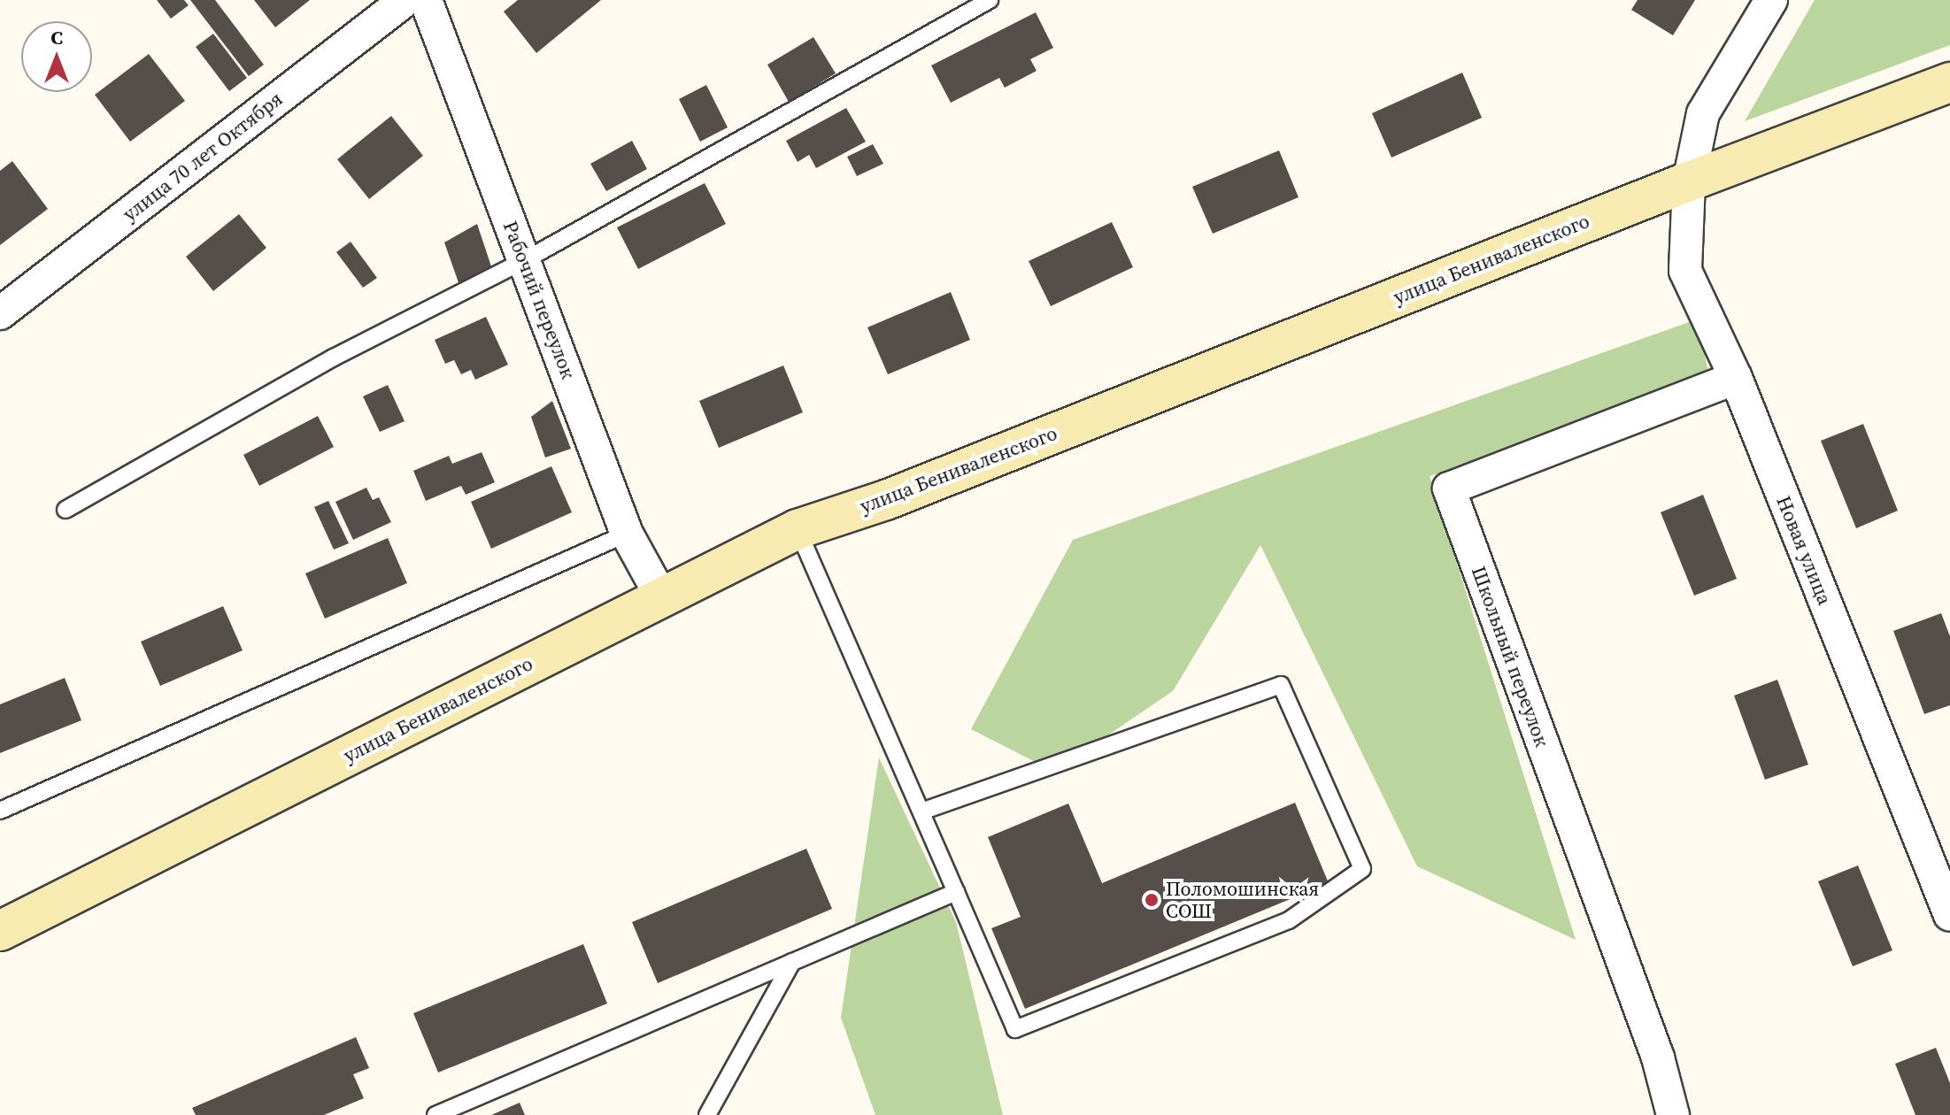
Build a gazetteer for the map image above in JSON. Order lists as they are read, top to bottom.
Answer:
{
  "streets": {
    "street": [
      "улица 70 лет Октября",
      "улица Бениваленского",
      "Рабочий переулок",
      "Новая улица",
      "Школьный переулок"
    ]
  },
  "crossings": [
    ["улица Бениваленского", "Рабочий переулок"],
    ["улица Бениваленского", "Новая улица"],
    ["Новая улица", "Школьный переулок"]
  ],
  "places": ["Поломошинская СОШ"],
  "north": "top"
}
